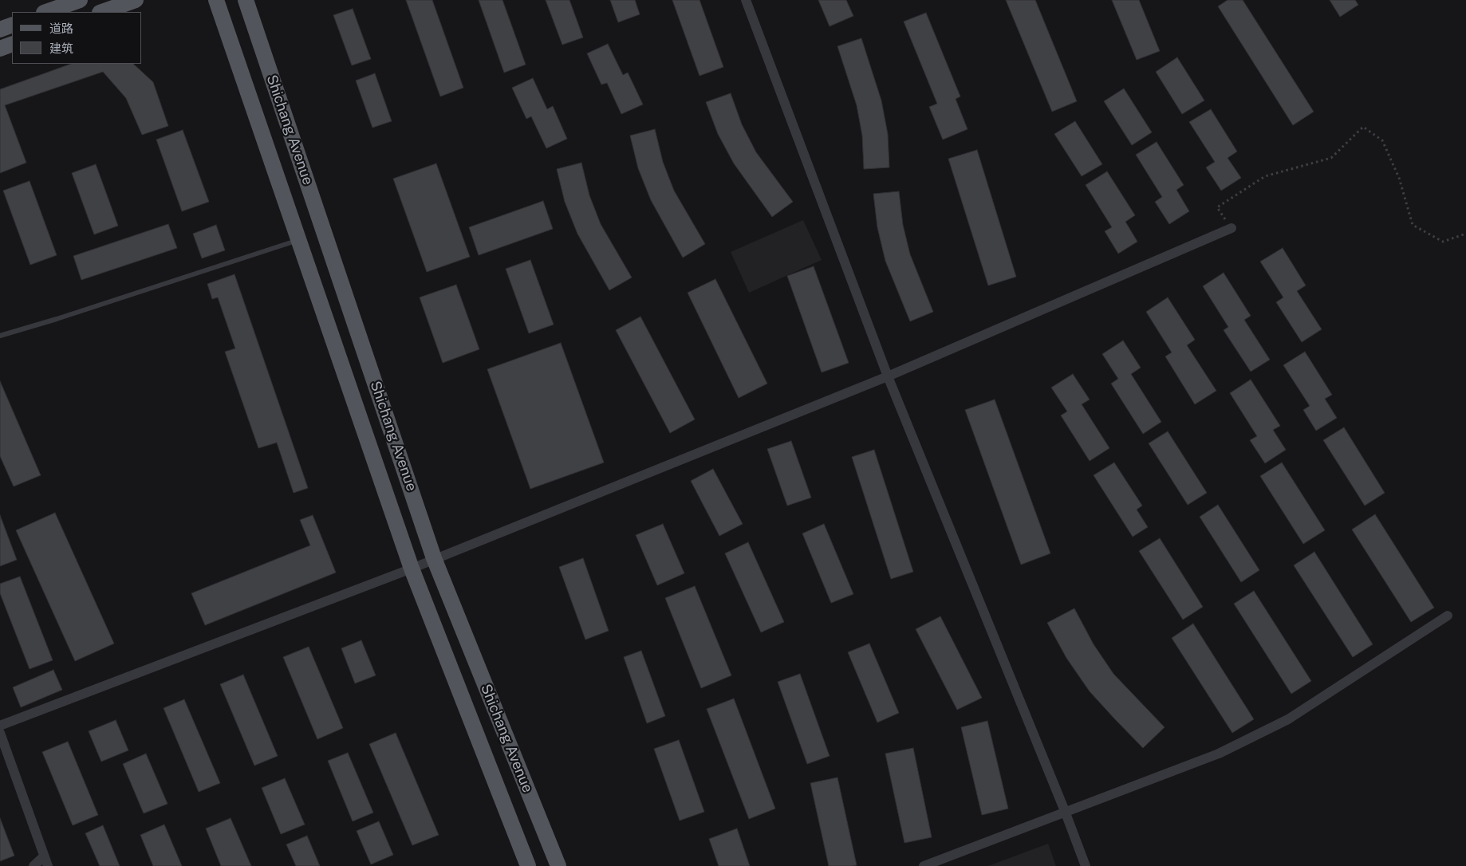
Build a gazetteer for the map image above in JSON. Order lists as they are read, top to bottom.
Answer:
{
  "streets": {
    "main road": ["Shichang Avenue"]
  },
  "legend": ["道路", "建筑"]
}
